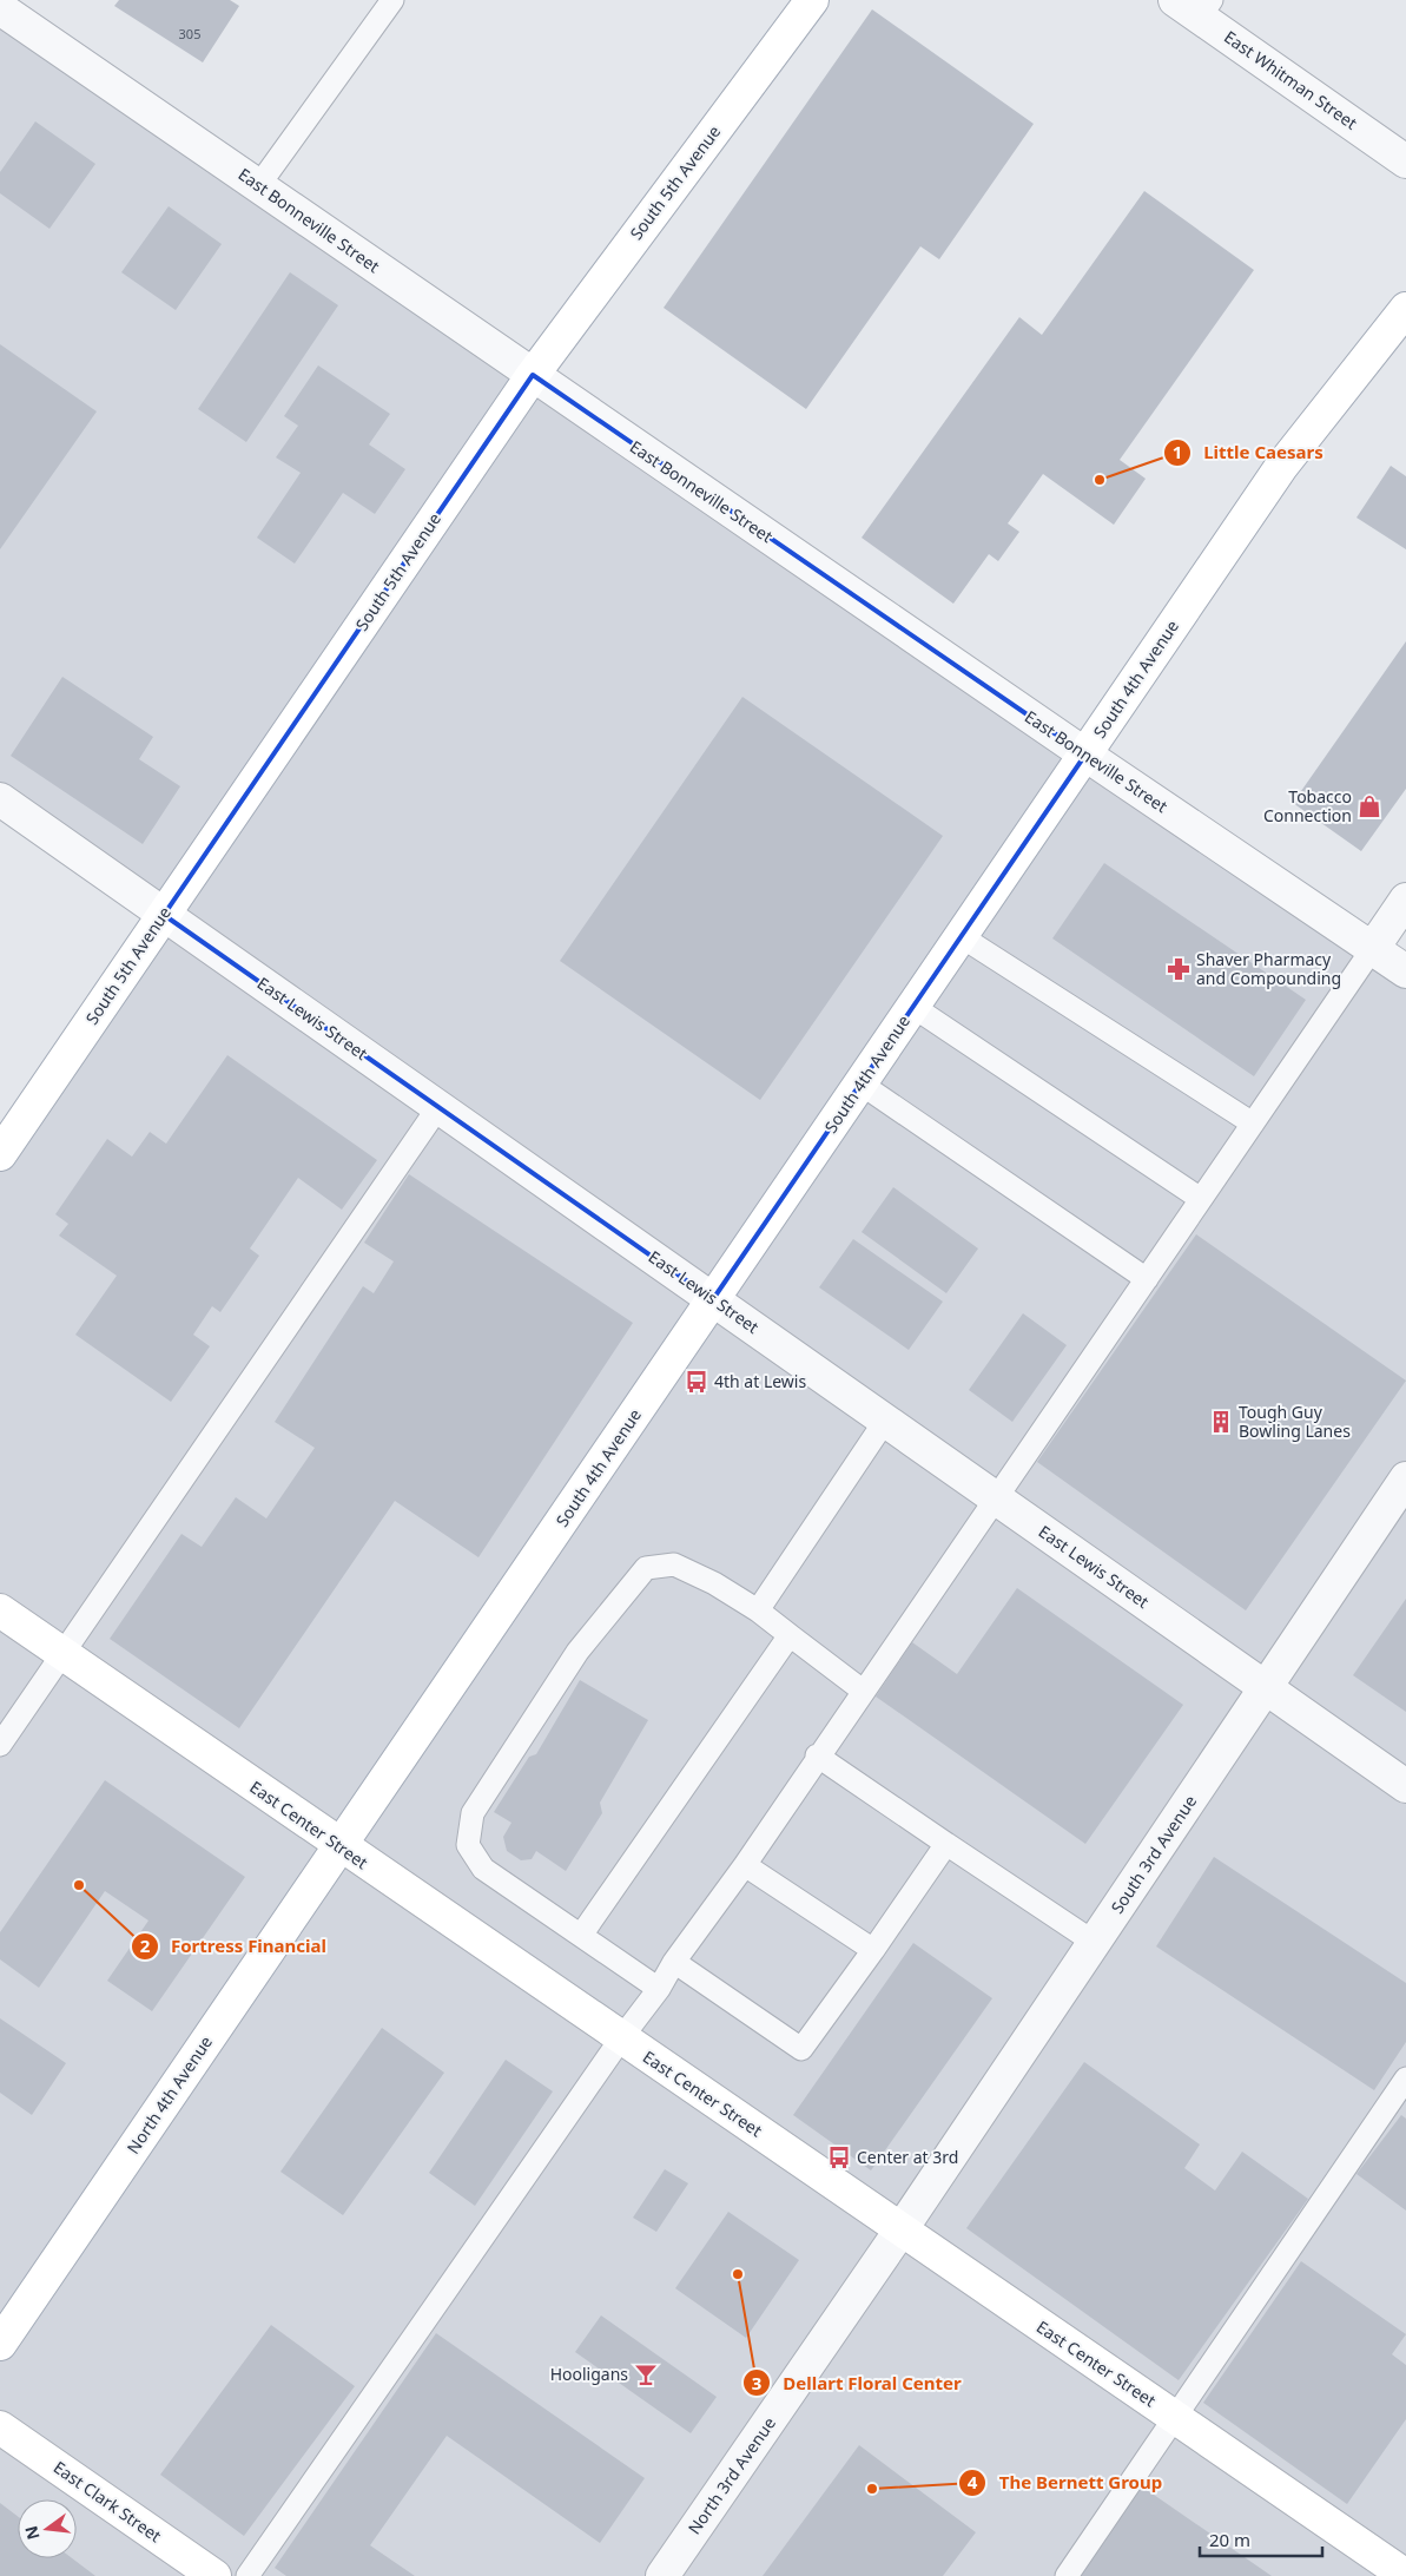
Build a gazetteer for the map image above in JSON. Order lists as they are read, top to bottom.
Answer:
{
  "streets": {
    "main road": [
      "South 5th Avenue",
      "South 4th Avenue",
      "East Center Street",
      "North 4th Avenue",
      "East Clark Street"
    ],
    "street": [
      "East Whitman Street",
      "East Bonneville Street",
      "East Lewis Street",
      "South 3rd Avenue",
      "North 3rd Avenue"
    ]
  },
  "crossings": [
    ["South 5th Avenue", "East Bonneville Street"],
    ["South 5th Avenue", "East Lewis Street"],
    ["East Bonneville Street", "South 4th Avenue"],
    ["South 4th Avenue", "East Lewis Street"],
    ["South 4th Avenue", "East Center Street"],
    ["South 4th Avenue", "North 4th Avenue"],
    ["East Lewis Street", "South 3rd Avenue"],
    ["East Center Street", "South 3rd Avenue"],
    ["East Center Street", "North 4th Avenue"],
    ["East Center Street", "North 3rd Avenue"],
    ["South 3rd Avenue", "North 3rd Avenue"]
  ],
  "places": {
    "other": [
      "Little Caesars",
      "Fortress Financial",
      "Dellart Floral Center",
      "The Bernett Group"
    ],
    "shop": ["Tobacco Connection"],
    "pharmacy": ["Shaver Pharmacy and Compounding"],
    "bus stop": ["4th at Lewis", "Center at 3rd"],
    "building": ["Tough Guy Bowling Lanes"],
    "bar": ["Hooligans"]
  },
  "house_numbers": ["305"],
  "scale_bar": "20 m",
  "north": "left"
}
